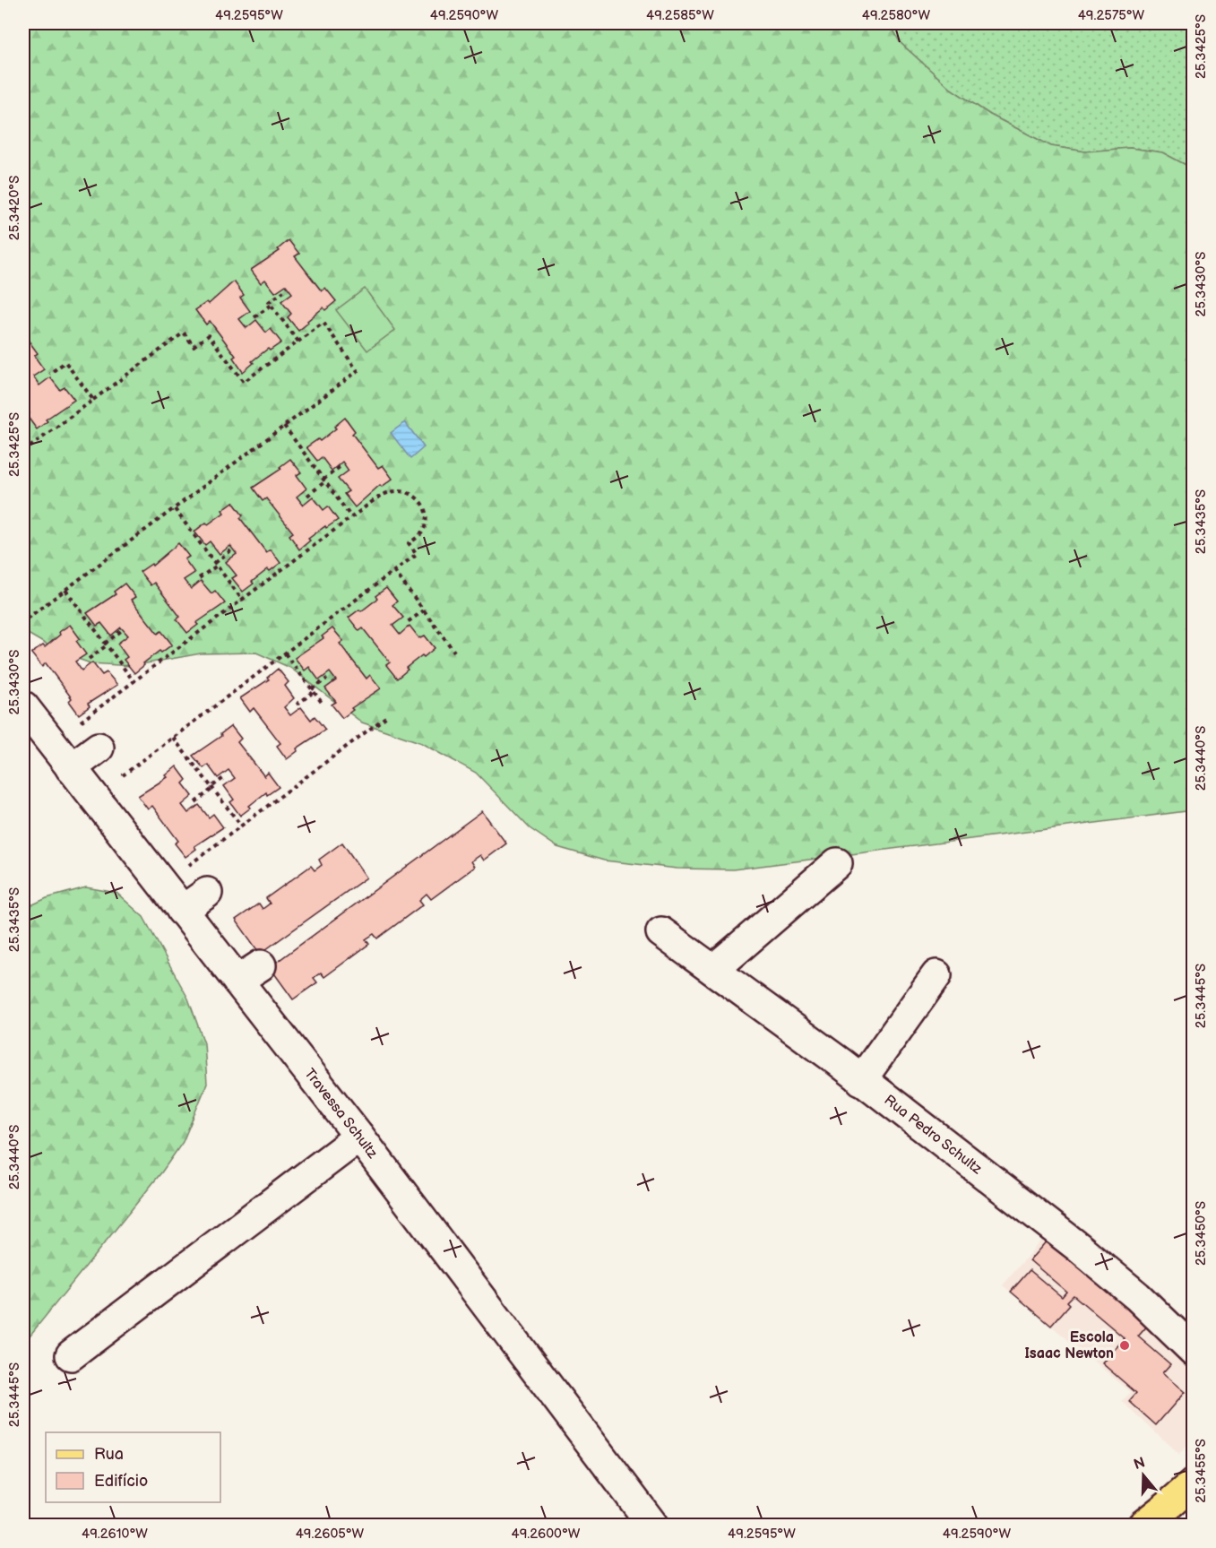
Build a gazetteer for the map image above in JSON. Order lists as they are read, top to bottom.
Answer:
{
  "streets": {
    "street": ["Travessa Schultz", "Rua Pedro Schultz"]
  },
  "places": ["Escola Isaac Newton"],
  "legend": ["Rua", "Edifício"],
  "north": "top",
  "coordinates": [
    "49.2595°W",
    "49.2590°W",
    "49.2585°W",
    "49.2580°W",
    "49.2575°W",
    "25.3425°S",
    "25.3420°S",
    "25.3430°S",
    "25.3435°S",
    "25.3440°S",
    "25.3445°S",
    "25.3450°S",
    "25.3455°S",
    "49.2610°W",
    "49.2605°W",
    "49.2600°W"
  ]
}
